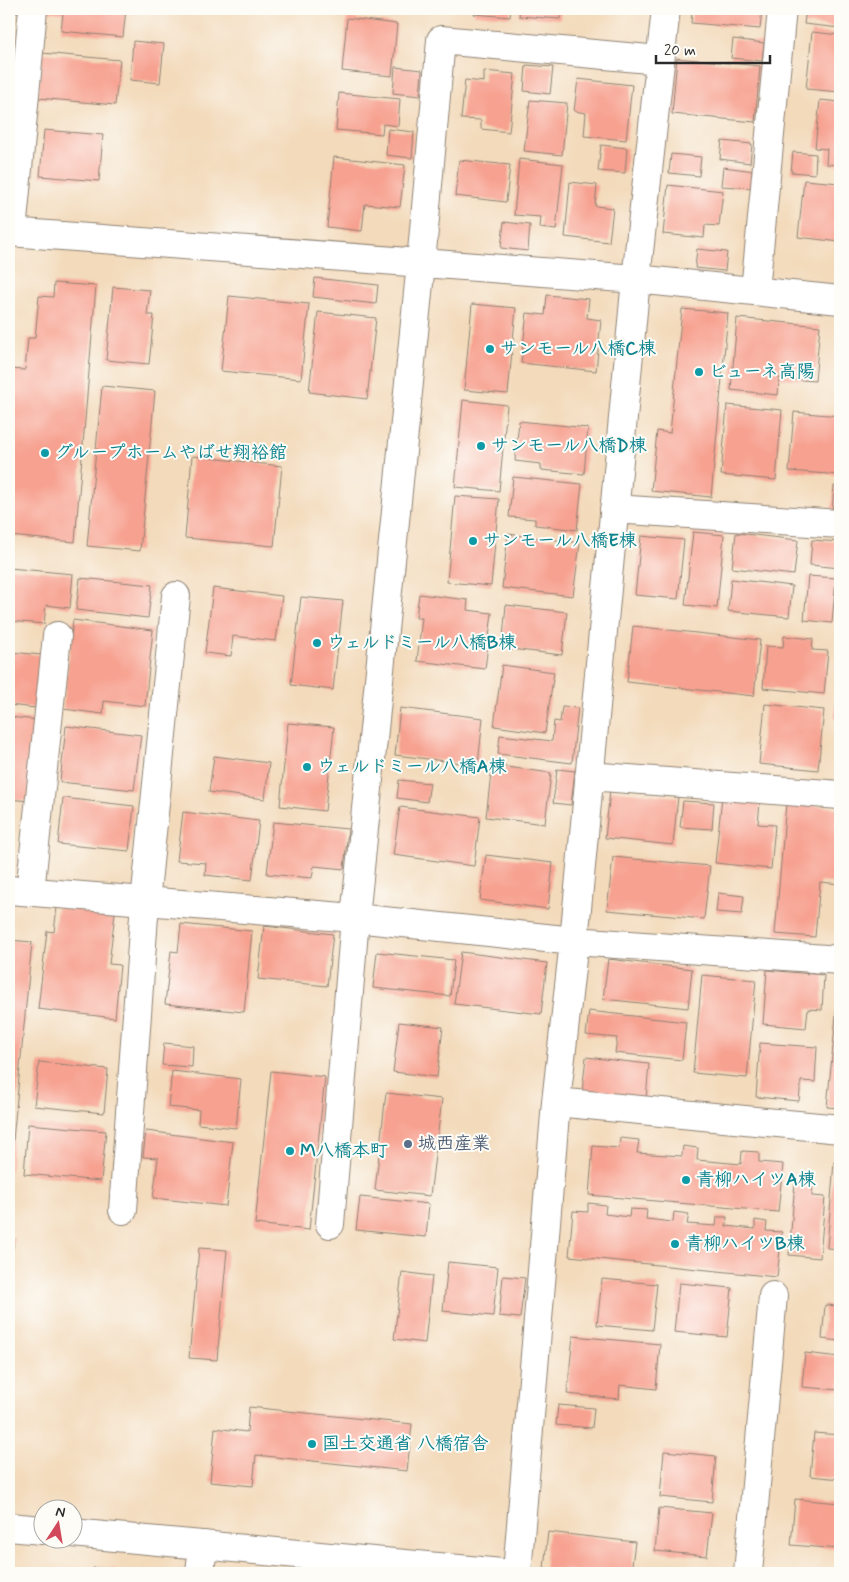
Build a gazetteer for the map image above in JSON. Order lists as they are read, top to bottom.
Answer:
{
  "places": [
    "サンモール八橋C棟",
    "ビューネ高陽",
    "サンモール八橋D棟",
    "グループホームやばせ翔裕館",
    "サンモール八橋E棟",
    "ウェルドミール八橋B棟",
    "ウェルドミール八橋A棟",
    "城西産業",
    "M八橋本町",
    "青柳ハイツA棟",
    "青柳ハイツB棟",
    "国土交通省 八橋宿舎"
  ],
  "scale_bar": "20 m",
  "north": "top"
}
